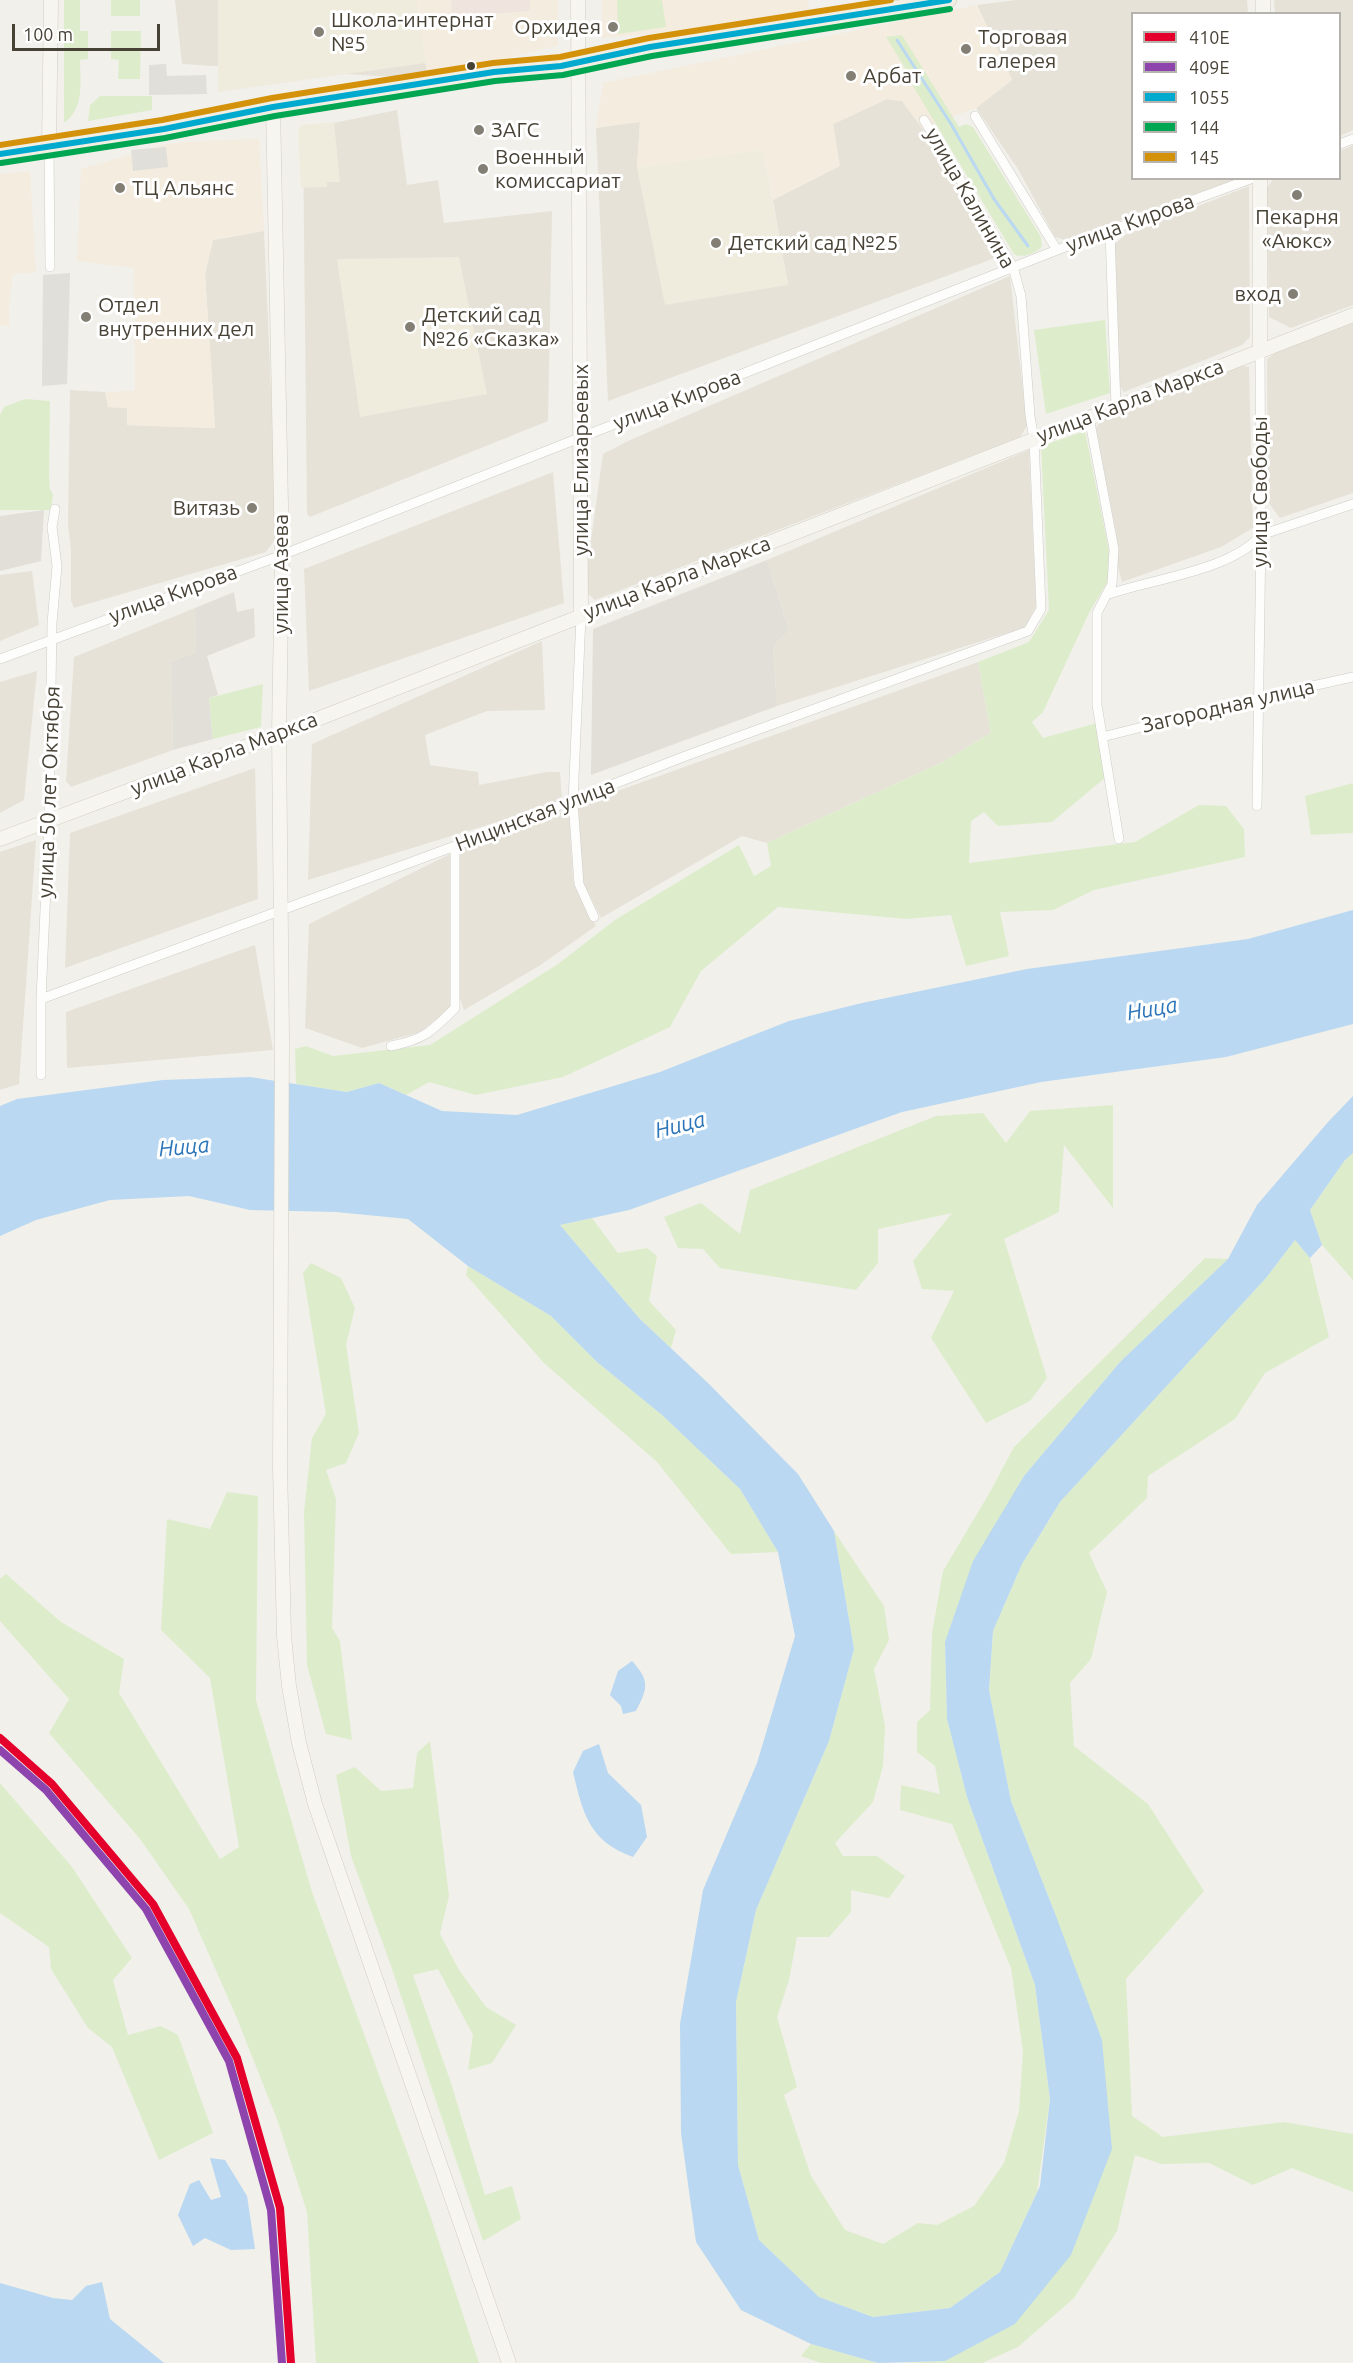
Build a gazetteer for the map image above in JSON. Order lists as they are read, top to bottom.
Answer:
{
  "streets": {
    "street": [
      "улица Калинина",
      "улица Кирова",
      "улица Карла Маркса",
      "улица Елизарьевых",
      "улица Свободы",
      "улица Азева",
      "Загородная улица",
      "улица 50 лет Октября",
      "Ницинская улица"
    ]
  },
  "crossings": [
    ["улица Калинина", "улица Кирова"],
    ["улица Калинина", "улица Карла Маркса"],
    ["улица Калинина", "Ницинская улица"],
    ["улица Кирова", "улица Елизарьевых"],
    ["улица Кирова", "улица Азева"],
    ["улица Кирова", "улица 50 лет Октября"],
    ["улица Карла Маркса", "улица Елизарьевых"],
    ["улица Карла Маркса", "улица Свободы"],
    ["улица Карла Маркса", "улица Азева"],
    ["улица Карла Маркса", "улица 50 лет Октября"],
    ["улица Елизарьевых", "Ницинская улица"],
    ["улица Свободы", "Загородная улица"],
    ["улица Азева", "Ницинская улица"],
    ["улица 50 лет Октября", "Ницинская улица"]
  ],
  "water": ["Ница"],
  "places": [
    "Орхидея",
    "Школа-интернат №5",
    "Торговая галерея",
    "Арбат",
    "ЗАГС",
    "Военный комиссариат",
    "ТЦ Альянс",
    "Пекарня «Аюкс»",
    "Детский сад №25",
    "вход",
    "Отдел внутренних дел",
    "Детский сад №26 «Сказка»",
    "Витязь"
  ],
  "lines": [
    "transit line 1055",
    "transit line 145",
    "transit line 144",
    "transit line 410E",
    "transit line 409E"
  ],
  "legend": [
    "410E",
    "409E",
    "1055",
    "144",
    "145"
  ],
  "scale_bar": "100 m"
}
